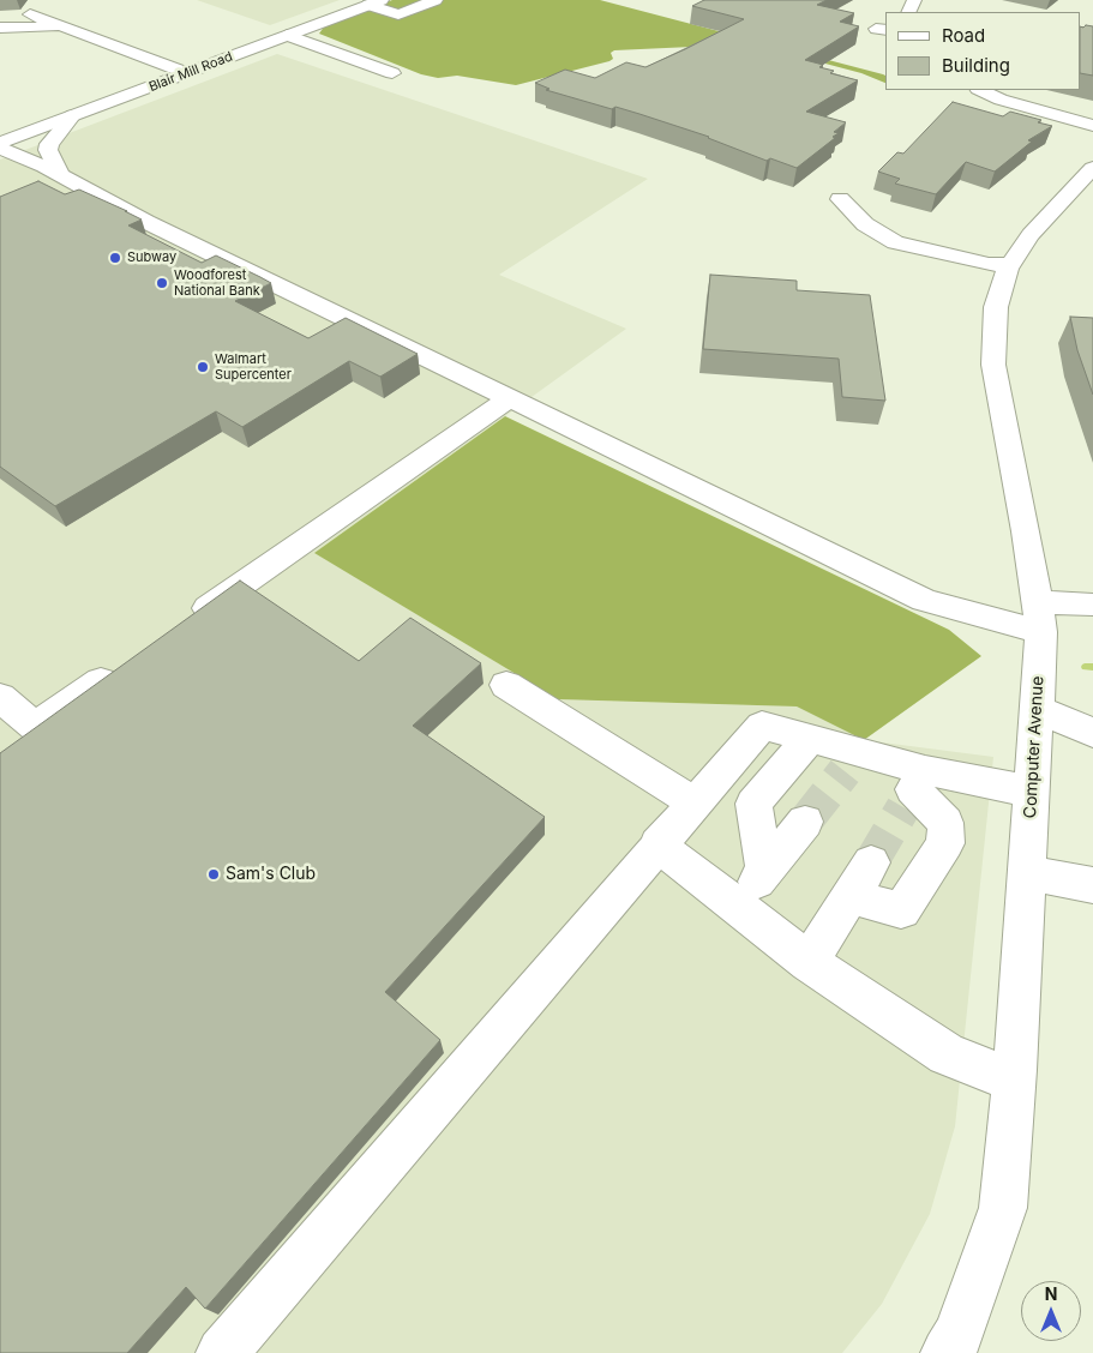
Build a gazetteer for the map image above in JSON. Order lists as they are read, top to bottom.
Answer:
{
  "streets": {
    "street": ["Blair Mill Road", "Computer Avenue"]
  },
  "places": [
    "Subway",
    "Woodforest National Bank",
    "Walmart Supercenter",
    "Sam's Club"
  ],
  "legend": ["Road", "Building"],
  "north": "top"
}
